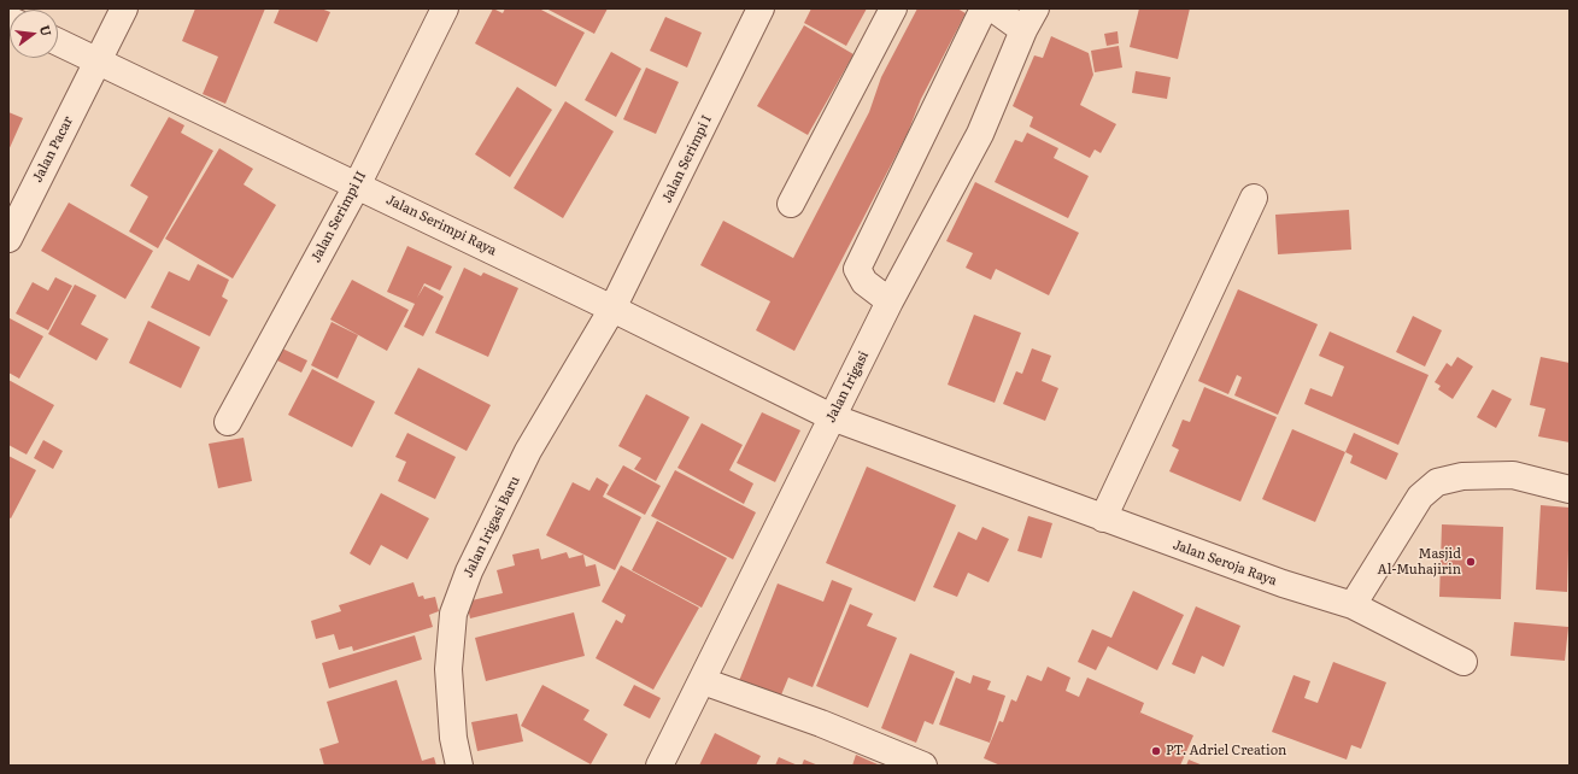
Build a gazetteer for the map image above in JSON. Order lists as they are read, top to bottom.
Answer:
{
  "streets": {
    "street": [
      "Jalan Pacar",
      "Jalan Serimpi I",
      "Jalan Serimpi II",
      "Jalan Serimpi Raya",
      "Jalan Irigasi",
      "Jalan Irigasi Baru",
      "Jalan Seroja Raya"
    ]
  },
  "crossings": [
    ["Jalan Pacar", "Jalan Serimpi Raya"],
    ["Jalan Serimpi I", "Jalan Serimpi Raya"],
    ["Jalan Serimpi I", "Jalan Irigasi Baru"],
    ["Jalan Serimpi II", "Jalan Serimpi Raya"],
    ["Jalan Serimpi Raya", "Jalan Irigasi"],
    ["Jalan Serimpi Raya", "Jalan Irigasi Baru"],
    ["Jalan Serimpi Raya", "Jalan Seroja Raya"],
    ["Jalan Irigasi", "Jalan Seroja Raya"]
  ],
  "places": ["Masjid Al-Muhajirin", "PT. Adriel Creation"],
  "north": "right"
}
